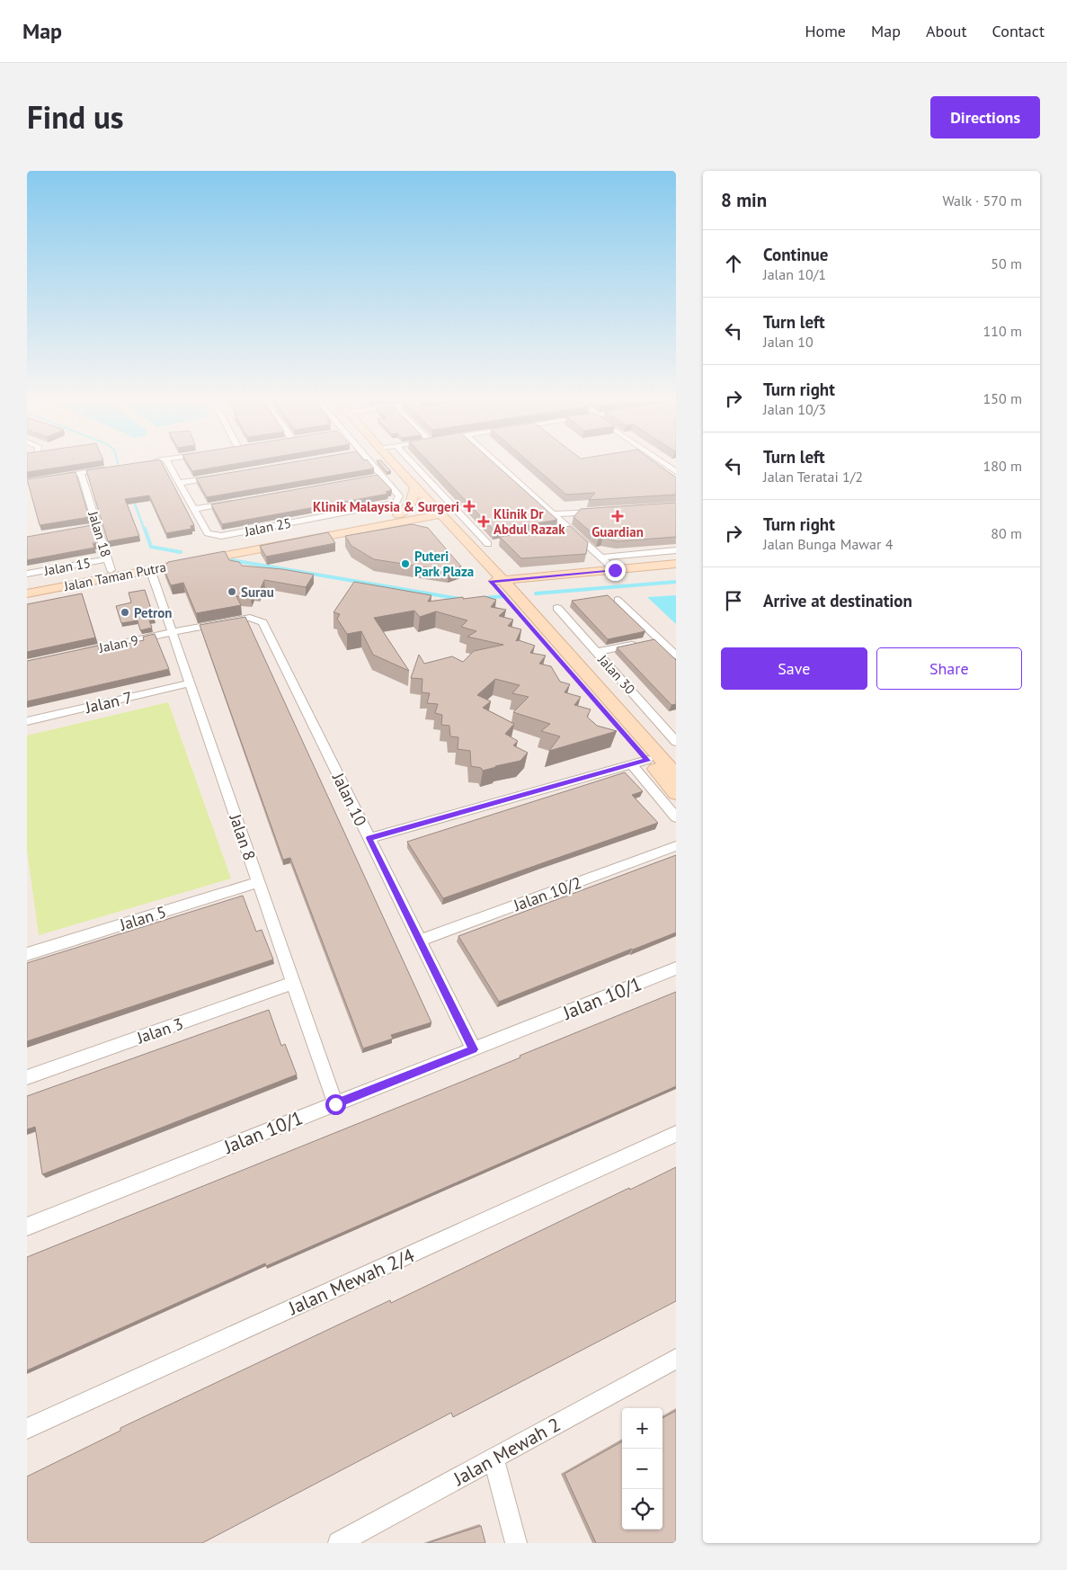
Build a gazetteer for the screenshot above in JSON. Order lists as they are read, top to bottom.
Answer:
{
  "streets": {
    "main road": ["Jalan Taman Putra"],
    "street": [
      "Jalan 25",
      "Jalan 18",
      "Jalan 15",
      "Jalan 9",
      "Jalan 30",
      "Jalan 7",
      "Jalan 10",
      "Jalan 8",
      "Jalan 10/2",
      "Jalan 5",
      "Jalan 10/1",
      "Jalan 3",
      "Jalan Mewah 2/4",
      "Jalan Mewah 2"
    ]
  },
  "crossings": [
    ["Jalan 18", "Jalan 15"],
    ["Jalan 18", "Jalan Taman Putra"],
    ["Jalan 15", "Jalan Taman Putra"],
    ["Jalan Taman Putra", "Jalan 8"],
    ["Jalan 9", "Jalan 10"],
    ["Jalan 9", "Jalan 8"],
    ["Jalan 7", "Jalan 8"],
    ["Jalan 10", "Jalan 10/2"],
    ["Jalan 10", "Jalan 10/1"],
    ["Jalan 8", "Jalan 5"],
    ["Jalan 8", "Jalan 10/1"],
    ["Jalan 8", "Jalan 3"]
  ],
  "places": {
    "health": ["Klinik Malaysia & Surgeri", "Guardian", "Klinik Dr Abdul Razak"],
    "other": ["Puteri Park Plaza", "Surau", "Petron"]
  },
  "page": {
    "header": "Map",
    "nav": [
      "Home",
      "Map",
      "About",
      "Contact"
    ],
    "title": "Find us",
    "buttons": [
      "Directions",
      ["Save", "Share"]
    ],
    "heading": ["8 min", "Walk · 570 m"],
    "list": [
      ["Continue", "Jalan 10/1", "50 m"],
      ["Turn left", "Jalan 10", "110 m"],
      ["Turn right", "Jalan 10/3", "150 m"],
      ["Turn left", "Jalan Teratai 1/2", "180 m"],
      ["Turn right", "Jalan Bunga Mawar 4", "80 m"],
      "Arrive at destination"
    ],
    "map_buttons": ["+", "−"]
  }
}
